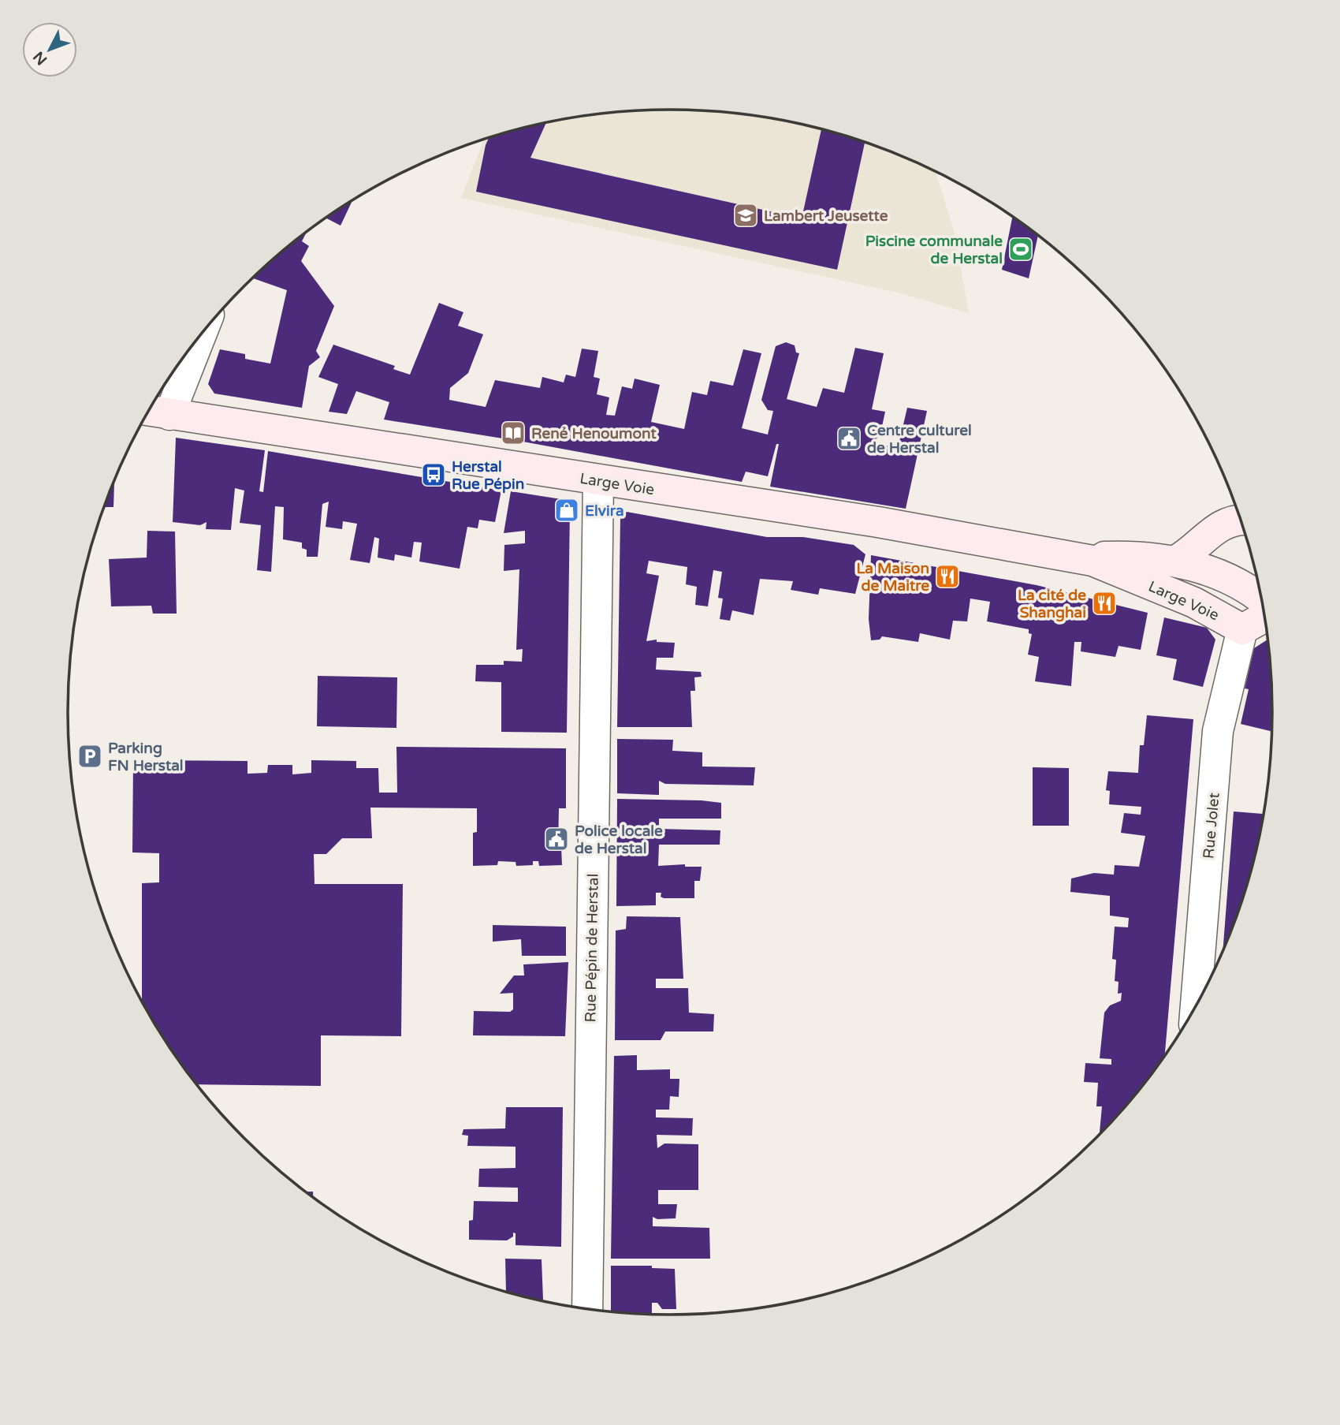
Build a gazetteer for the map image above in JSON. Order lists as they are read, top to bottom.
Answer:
{
  "streets": {
    "street": ["Large Voie", "Rue Jolet", "Rue Pépin de Herstal"]
  },
  "crossings": [
    ["Large Voie", "Rue Jolet"],
    ["Large Voie", "Rue Pépin de Herstal"]
  ],
  "places": {
    "school or university": ["Lambert Jeusette"],
    "sports": ["Piscine communale de Herstal"],
    "library": ["René Henoumont"],
    "public building": ["Centre culturel de Herstal", "Police locale de Herstal"],
    "bus stop": ["Herstal Rue Pépin"],
    "shop": ["Elvira"],
    "restaurant": ["La Maison de Maitre", "La cité de Shanghai"],
    "parking": ["Parking FN Herstal"]
  },
  "north": "bottom left"
}
